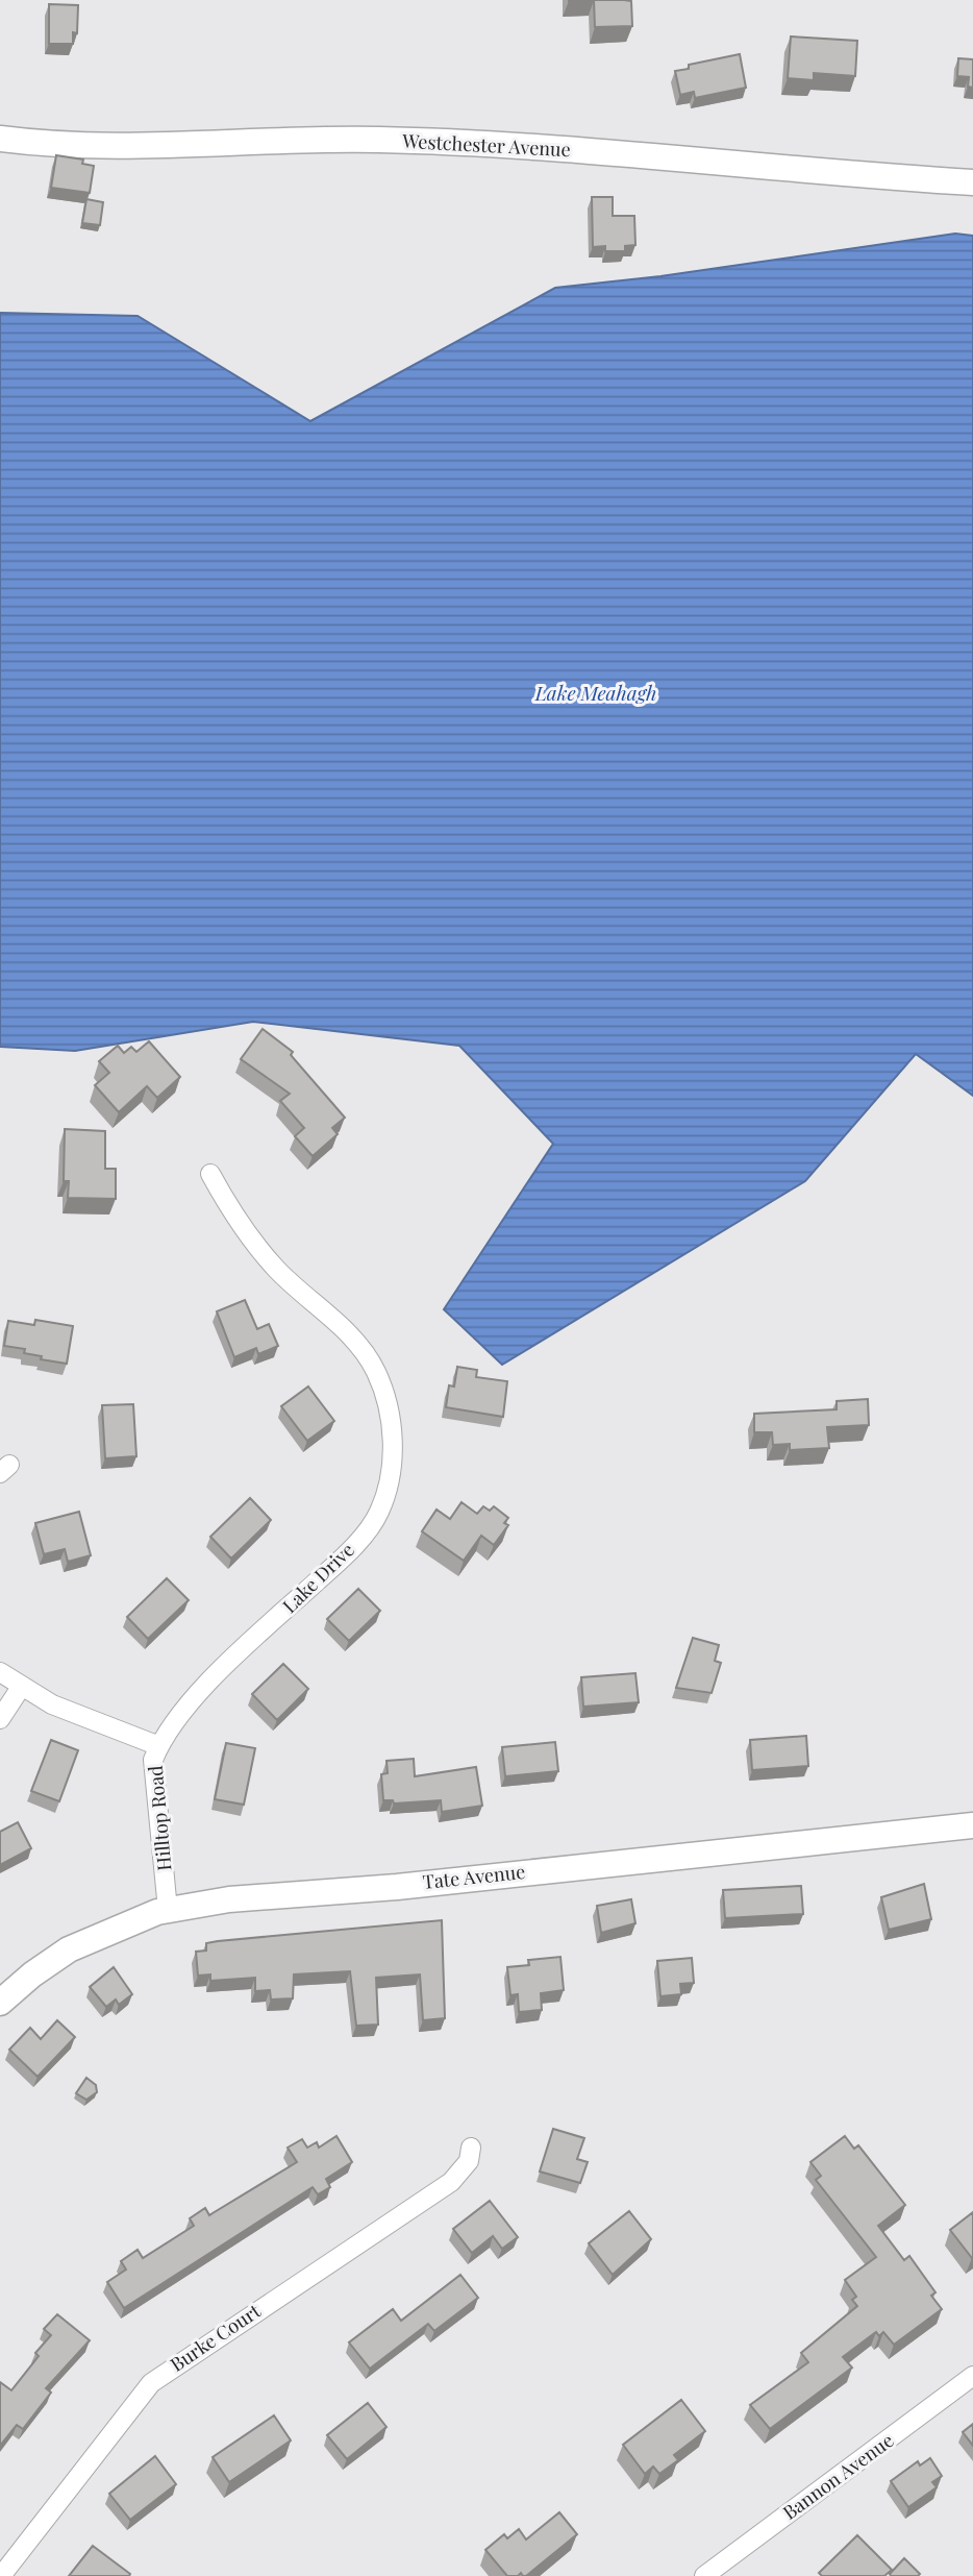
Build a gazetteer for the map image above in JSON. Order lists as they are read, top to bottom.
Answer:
{
  "streets": {
    "street": [
      "Westchester Avenue",
      "Lake Drive",
      "Hilltop Road",
      "Tate Avenue",
      "Burke Court",
      "Bannon Avenue"
    ]
  },
  "crossings": [
    ["Lake Drive", "Hilltop Road"],
    ["Hilltop Road", "Tate Avenue"]
  ],
  "water": ["Lake Meahagh"]
}
